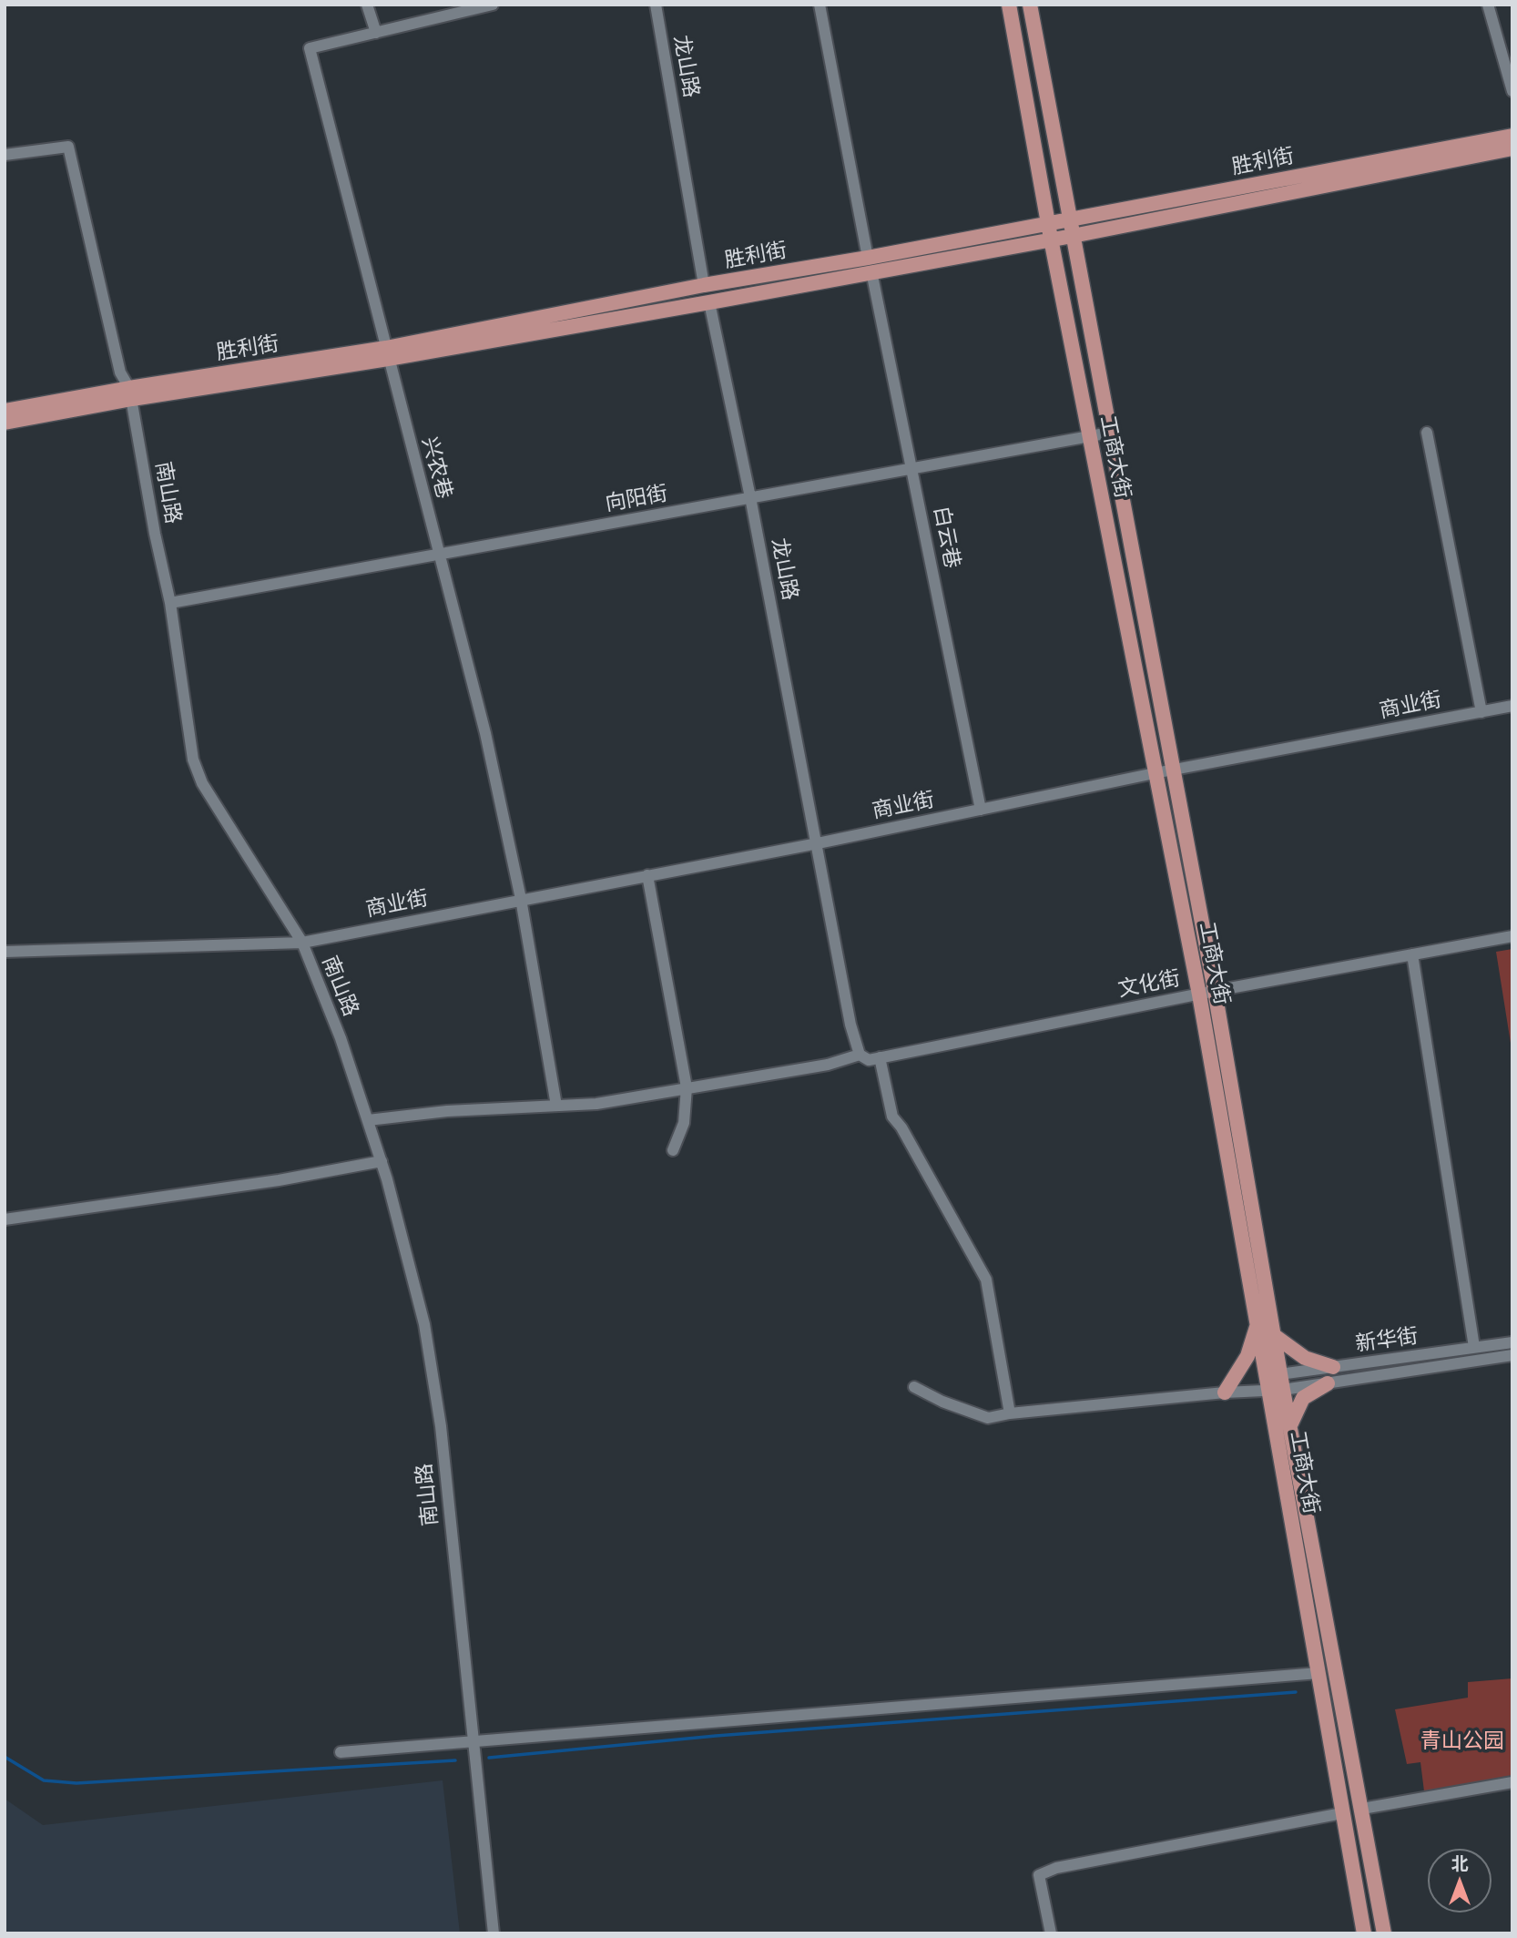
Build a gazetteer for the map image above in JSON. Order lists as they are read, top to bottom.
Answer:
{
  "streets": {
    "main road": ["胜利街", "工商大街"],
    "street": [
      "龙山路",
      "兴农巷",
      "南山路",
      "向阳街",
      "白云巷",
      "商业街",
      "文化街",
      "新华街"
    ]
  },
  "crossings": [
    ["龙山路", "胜利街"],
    ["龙山路", "向阳街"],
    ["龙山路", "商业街"],
    ["龙山路", "文化街"],
    ["胜利街", "工商大街"],
    ["胜利街", "兴农巷"],
    ["胜利街", "南山路"],
    ["胜利街", "白云巷"],
    ["工商大街", "向阳街"],
    ["工商大街", "商业街"],
    ["工商大街", "文化街"],
    ["工商大街", "新华街"],
    ["兴农巷", "向阳街"],
    ["兴农巷", "商业街"],
    ["兴农巷", "文化街"],
    ["南山路", "向阳街"],
    ["南山路", "商业街"],
    ["南山路", "文化街"],
    ["向阳街", "白云巷"],
    ["白云巷", "商业街"]
  ],
  "parks": ["青山公园"],
  "north": "top"
}
